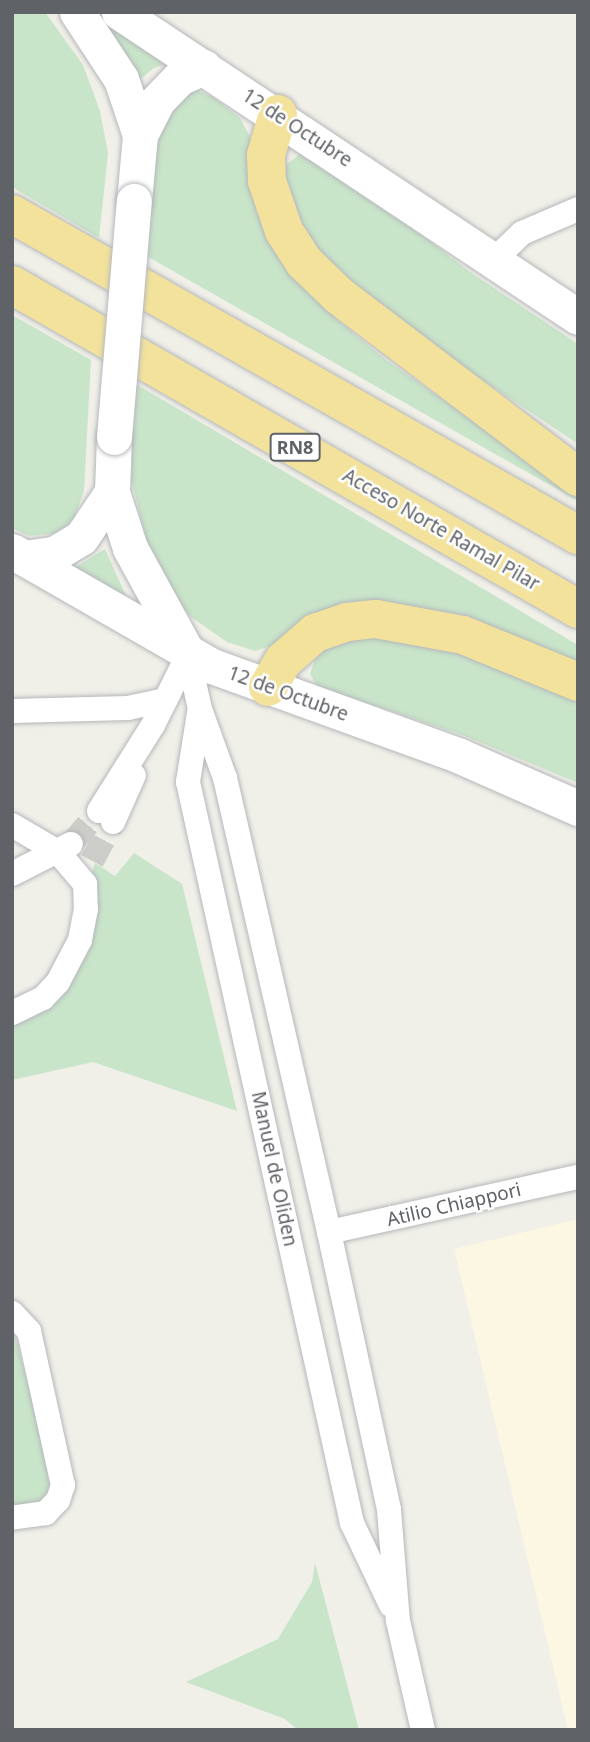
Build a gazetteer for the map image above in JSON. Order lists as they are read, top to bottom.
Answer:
{
  "streets": {
    "highway": ["RN8", "Acceso Norte Ramal Pilar"],
    "street": ["12 de Octubre", "Manuel de Oliden", "Atilio Chiappori"]
  },
  "crossings": [
    ["12 de Octubre", "Manuel de Oliden"],
    ["Manuel de Oliden", "Atilio Chiappori"]
  ]
}
